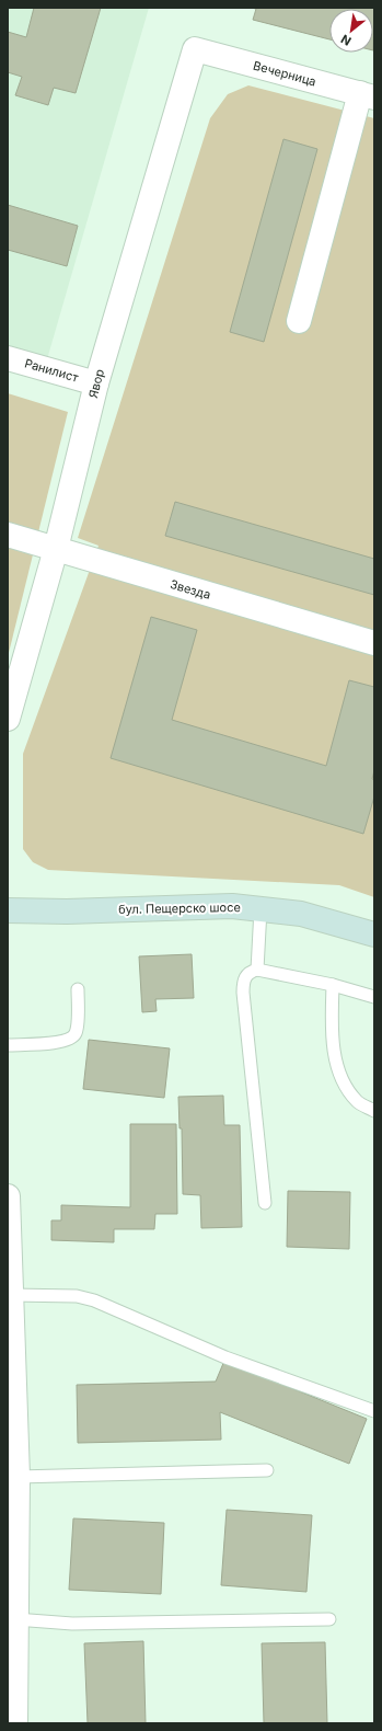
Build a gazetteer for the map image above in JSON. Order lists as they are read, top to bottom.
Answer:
{
  "streets": {
    "main road": ["бул. Пещерско шосе"],
    "street": [
      "Вечерница",
      "Ранилист",
      "Явор",
      "Звезда"
    ]
  },
  "crossings": [
    ["Вечерница", "Явор"],
    ["Ранилист", "Явор"],
    ["Явор", "Звезда"]
  ],
  "north": "bottom left"
}
